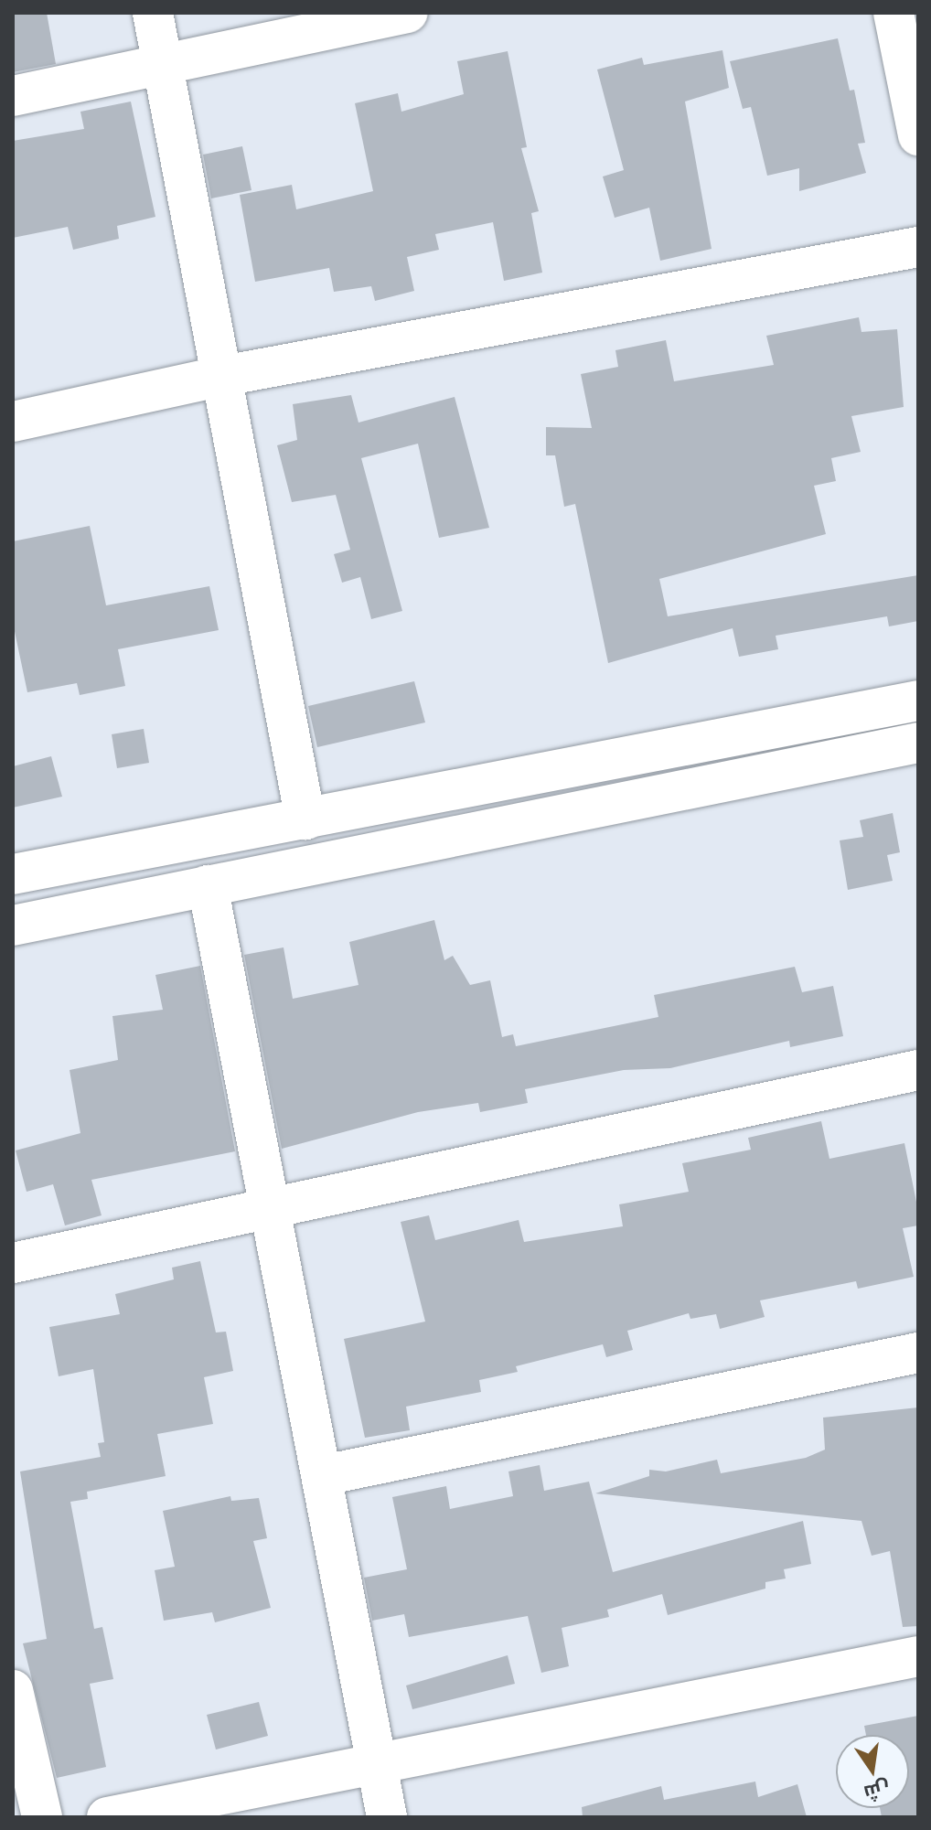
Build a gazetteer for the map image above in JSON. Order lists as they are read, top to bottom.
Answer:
{
  "north": "bottom"
}
